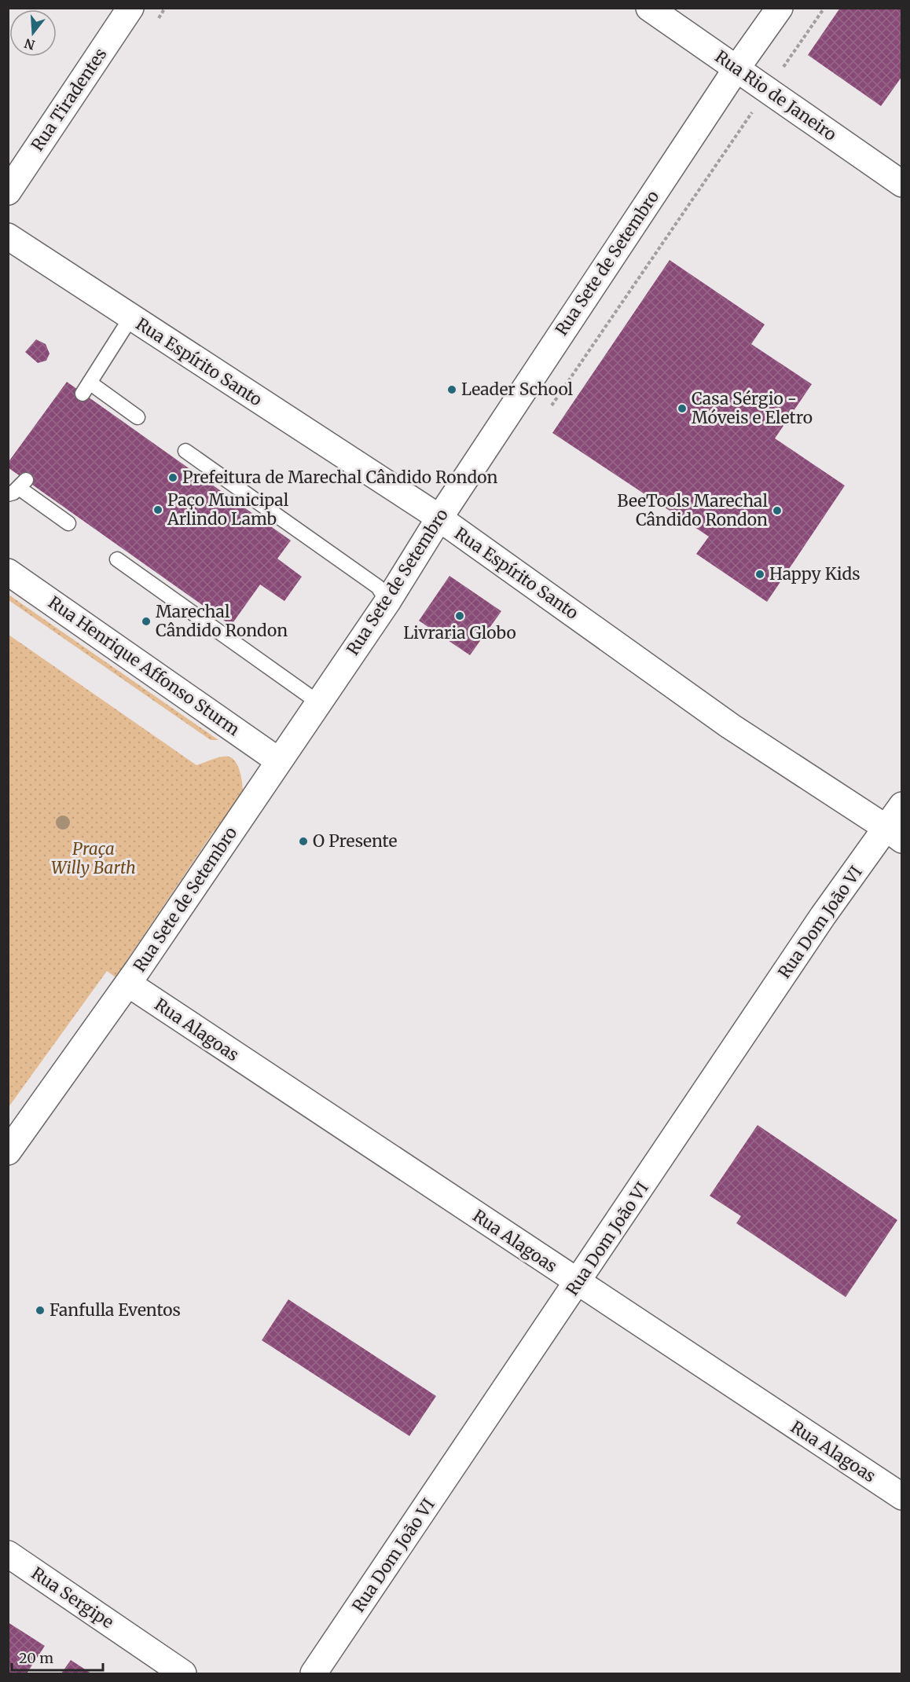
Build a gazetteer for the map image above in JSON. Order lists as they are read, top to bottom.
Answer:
{
  "streets": {
    "street": [
      "Rua Rio de Janeiro",
      "Rua Tiradentes",
      "Rua Sete de Setembro",
      "Rua Espírito Santo",
      "Rua Henrique Affonso Sturm",
      "Rua Dom João VI",
      "Rua Alagoas",
      "Rua Sergipe"
    ]
  },
  "crossings": [
    ["Rua Rio de Janeiro", "Rua Sete de Setembro"],
    ["Rua Sete de Setembro", "Rua Espírito Santo"],
    ["Rua Sete de Setembro", "Rua Henrique Affonso Sturm"],
    ["Rua Sete de Setembro", "Rua Alagoas"],
    ["Rua Espírito Santo", "Rua Dom João VI"],
    ["Rua Dom João VI", "Rua Alagoas"]
  ],
  "parks": ["Praça Willy Barth"],
  "places": [
    "Leader School",
    "Casa Sérgio - Móveis e Eletro",
    "Prefeitura de Marechal Cândido Rondon",
    "Paço Municipal Arlindo Lamb",
    "BeeTools Marechal Cândido Rondon",
    "Happy Kids",
    "Livraria Globo",
    "Marechal Cândido Rondon",
    "O Presente",
    "Fanfulla Eventos"
  ],
  "scale_bar": "20 m",
  "north": "bottom"
}
